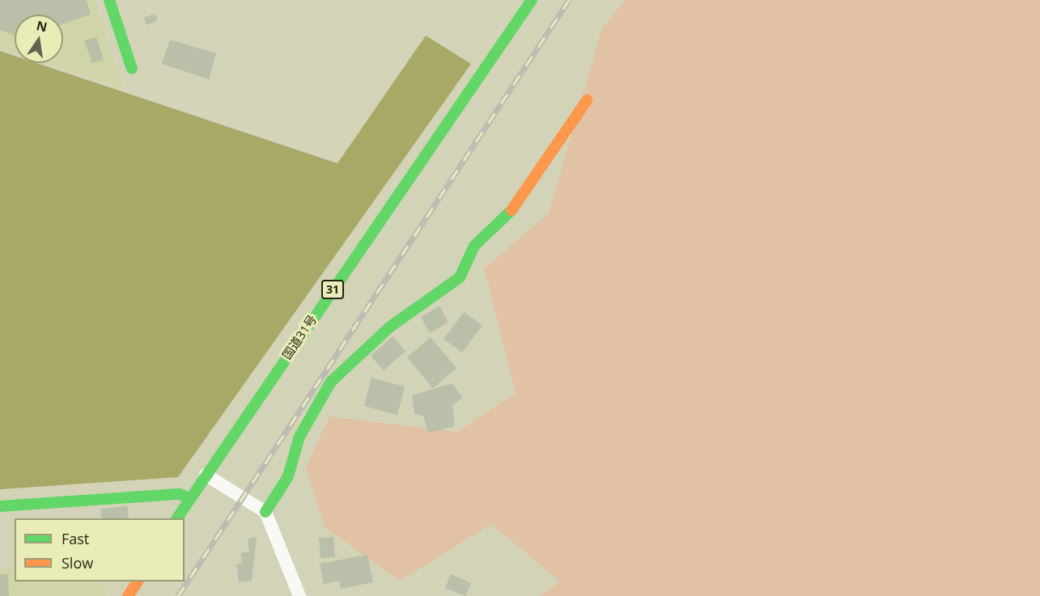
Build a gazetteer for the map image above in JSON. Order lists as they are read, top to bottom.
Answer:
{
  "streets": {
    "main road": ["31", "国道31号"]
  },
  "legend": ["Fast", "Slow"],
  "north": "top"
}
